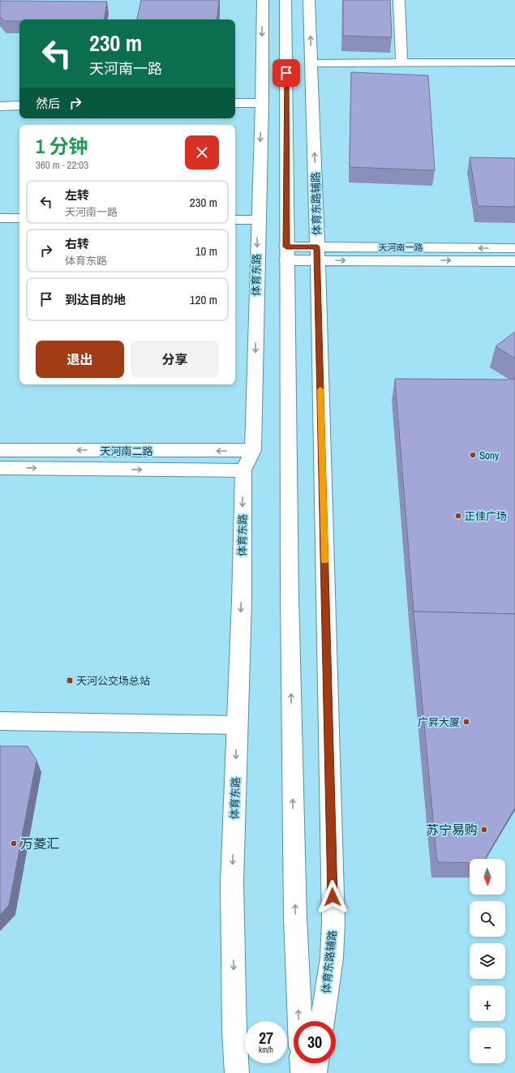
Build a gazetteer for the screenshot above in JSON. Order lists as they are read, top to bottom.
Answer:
{
  "streets": {
    "street": [
      "体育东路辅路",
      "天河南一路",
      "体育东路",
      "天河南二路"
    ]
  },
  "crossings": [
    ["体育东路辅路", "天河南一路"],
    ["体育东路", "天河南二路"]
  ],
  "places": {
    "other": [
      "Sony",
      "正佳广场",
      "广昇大厦",
      "苏宁易购",
      "万菱汇"
    ],
    "transit": ["天河公交场总站"]
  },
  "north": "bottom",
  "page": {
    "turn": ["230 m", "天河南一路"],
    "then": "然后",
    "heading": ["1 分钟", "360 m · 22:03"],
    "list": [
      {
        "name": "左转",
        "note": "天河南一路",
        "value": "230 m"
      },
      {
        "name": "右转",
        "note": "体育东路",
        "value": "10 m"
      },
      {
        "name": "到达目的地",
        "value": "120 m"
      }
    ],
    "buttons": ["退出", "分享"],
    "map_buttons": ["+", "−"],
    "speed": "27 km/h",
    "limit": "30"
  }
}
